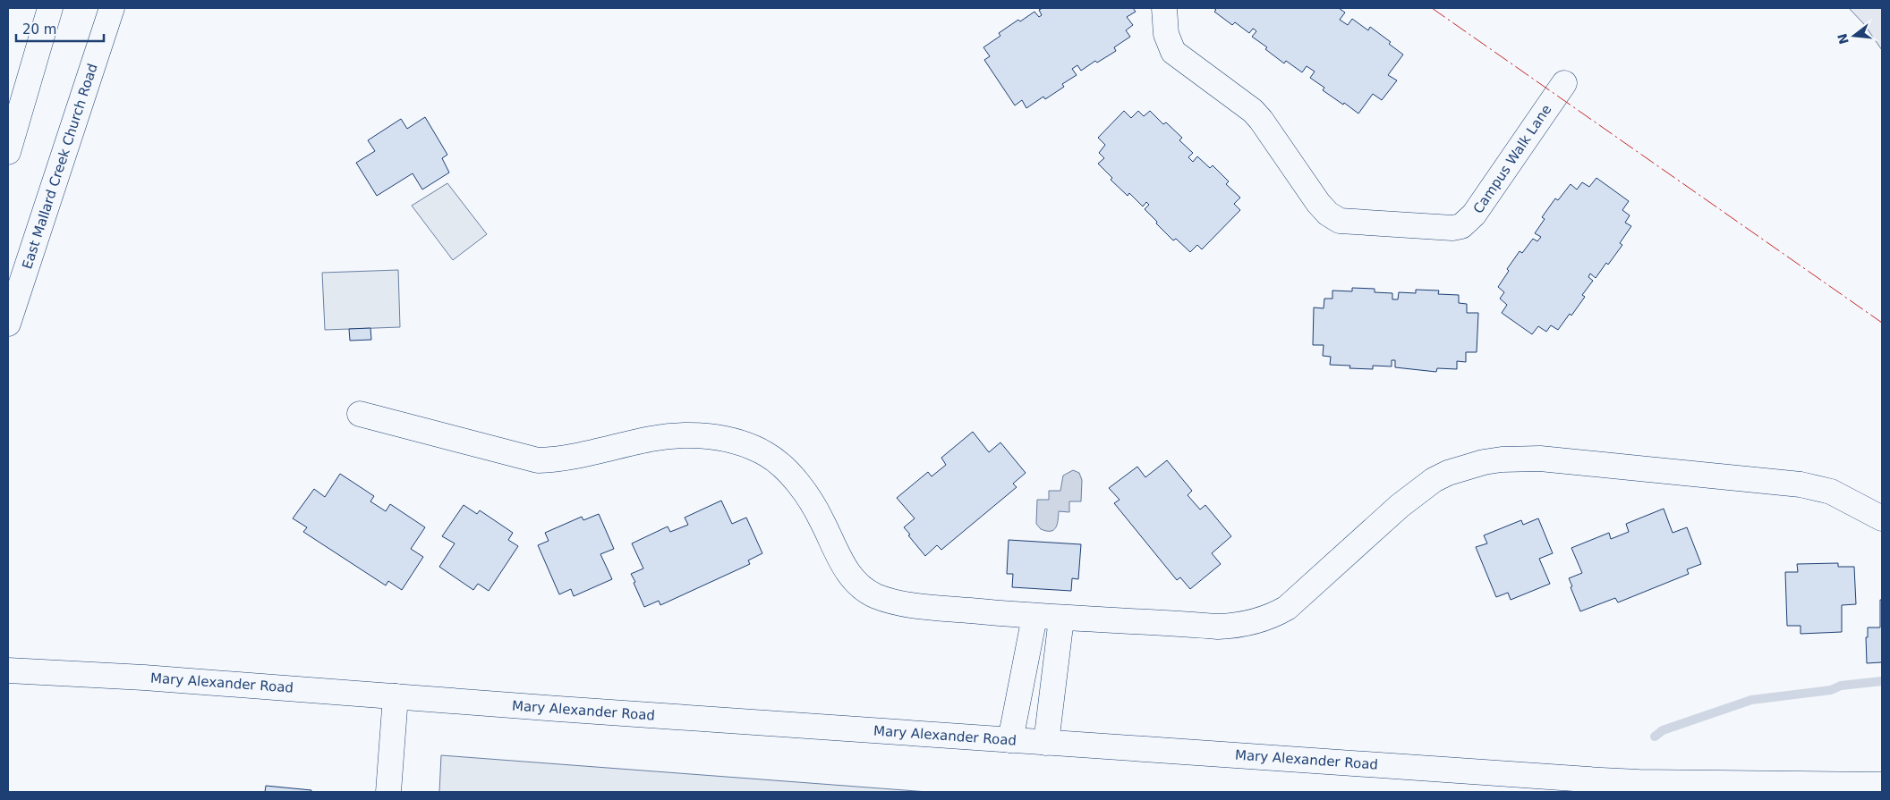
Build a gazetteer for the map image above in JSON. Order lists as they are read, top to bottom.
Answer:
{
  "streets": {
    "street": ["Campus Walk Lane", "East Mallard Creek Church Road", "Mary Alexander Road"]
  },
  "scale_bar": "20 m",
  "north": "left"
}
